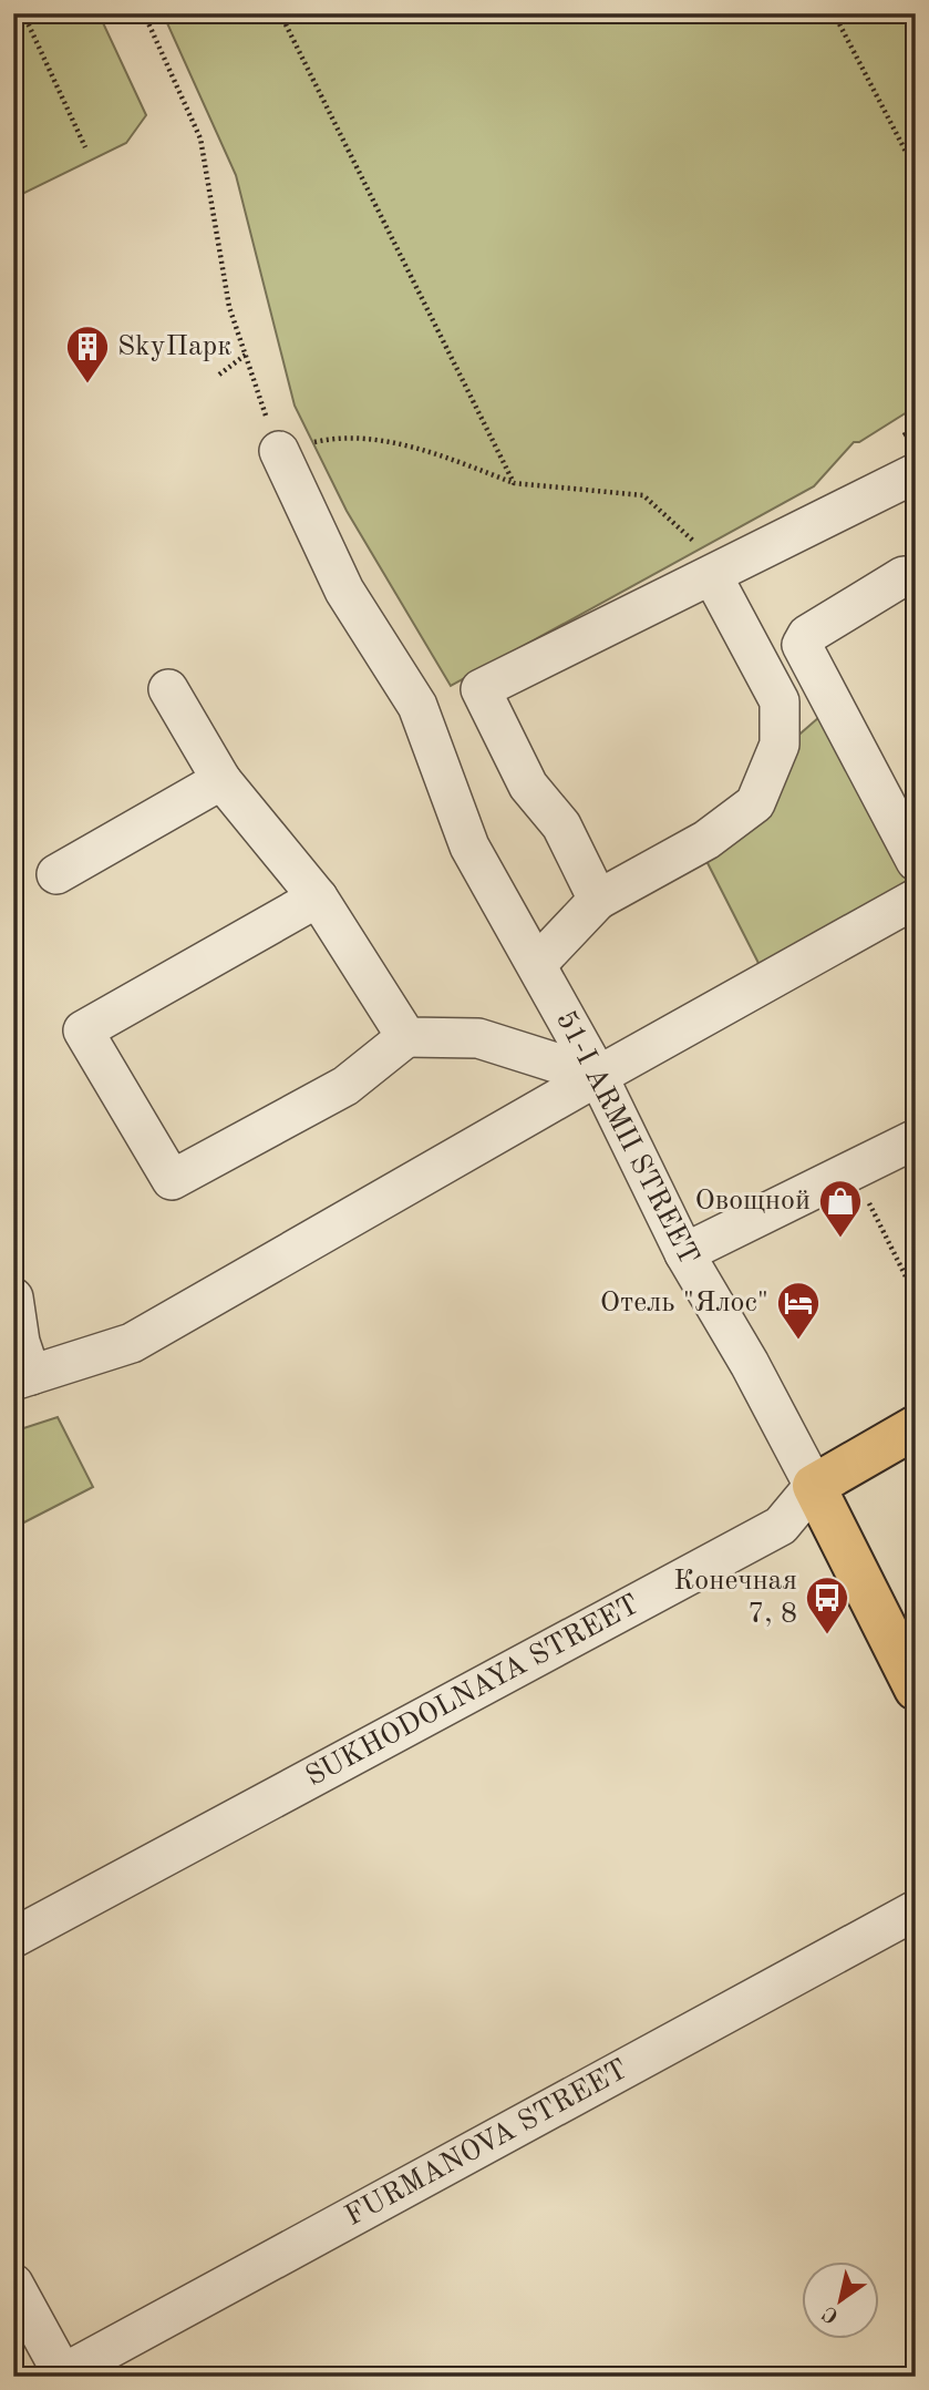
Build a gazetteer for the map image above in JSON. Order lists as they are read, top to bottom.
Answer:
{
  "streets": {
    "main road": ["51-I ARMII STREET", "SUKHODOLNAYA STREET"],
    "street": ["FURMANOVA STREET"]
  },
  "crossings": [
    ["51-I ARMII STREET", "SUKHODOLNAYA STREET"]
  ],
  "places": {
    "building": ["SkyПарк"],
    "shop": ["Овощной"],
    "hotel": ["Отель \"Ялос\""],
    "bus stop": ["Конечная 7, 8"]
  },
  "north": "bottom left"
}
